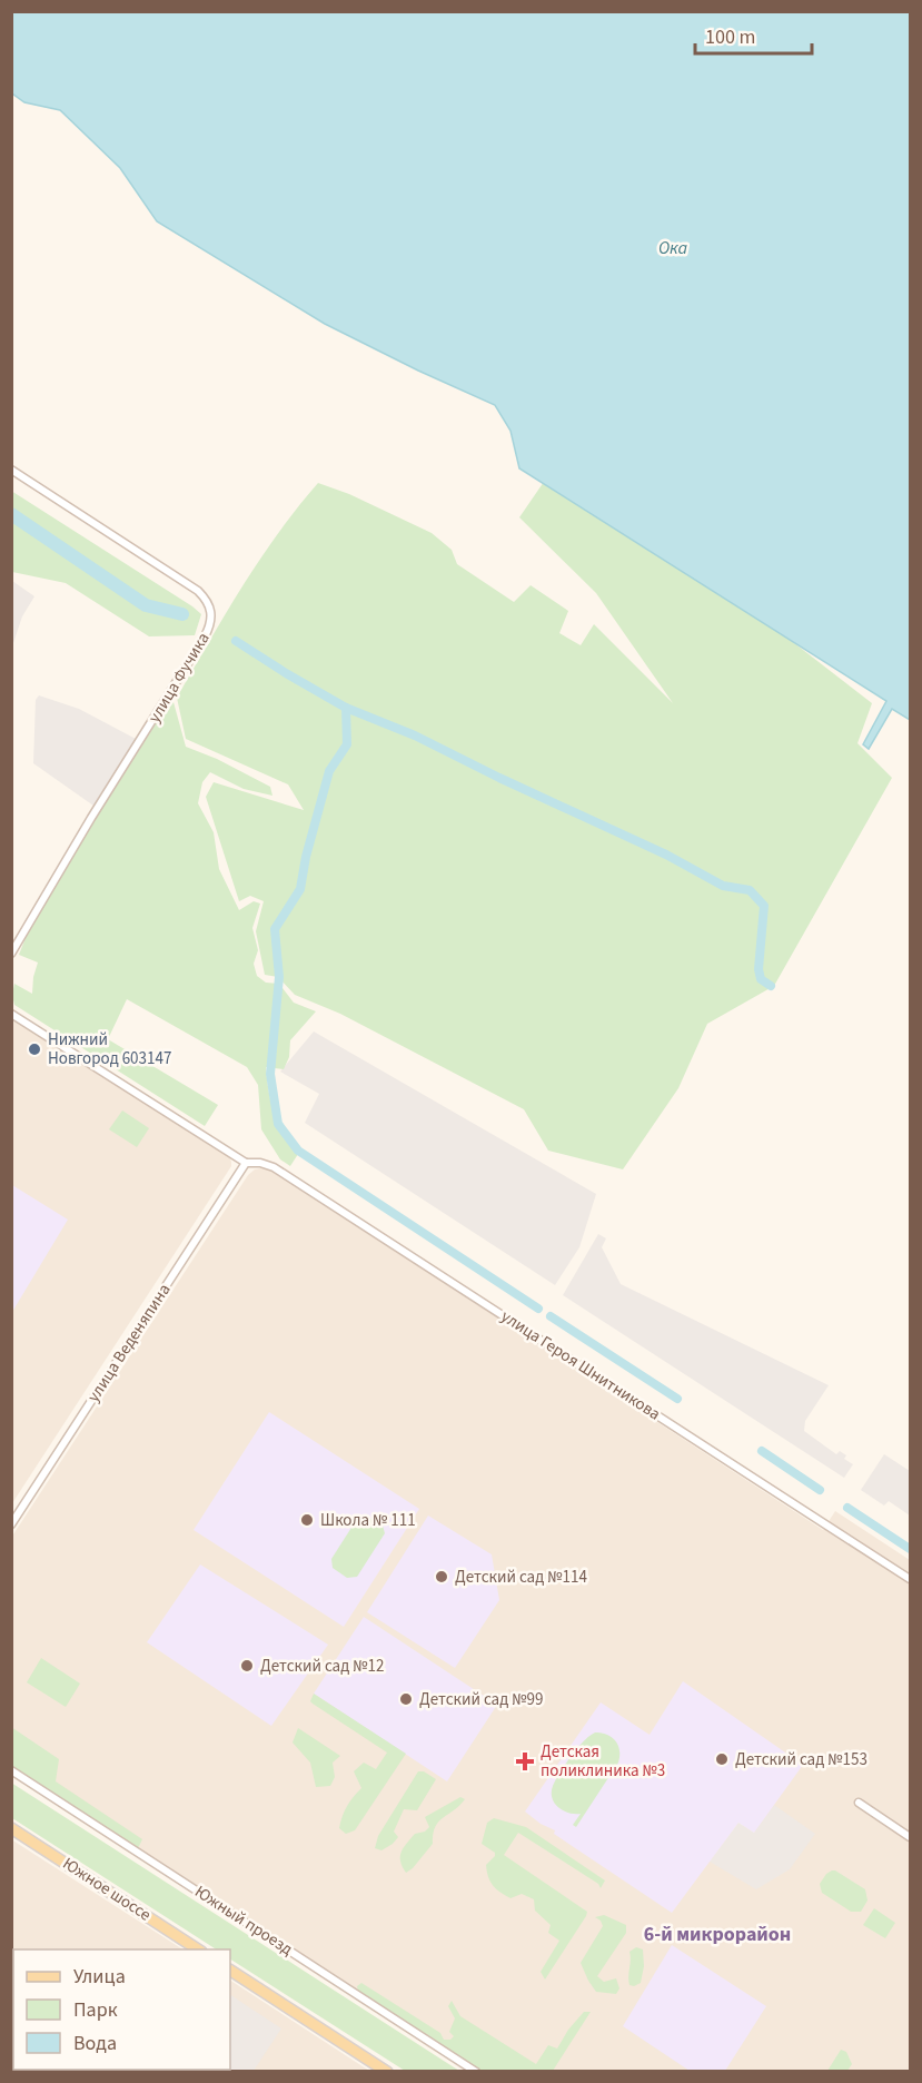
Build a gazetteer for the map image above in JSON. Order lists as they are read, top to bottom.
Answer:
{
  "streets": {
    "main road": ["Южное шоссе"],
    "street": [
      "улица Фучика",
      "улица Веденяпина",
      "улица Героя Шнитникова",
      "Южный проезд"
    ]
  },
  "crossings": [
    ["улица Веденяпина", "улица Героя Шнитникова"]
  ],
  "districts": ["6-й микрорайон"],
  "water": ["Ока"],
  "places": {
    "other": [
      "Нижний Новгород 603147",
      "Школа № 111",
      "Детский сад №114",
      "Детский сад №12",
      "Детский сад №99",
      "Детский сад №153"
    ],
    "health": ["Детская поликлиника №3"]
  },
  "legend": ["Улица", "Парк", "Вода"],
  "scale_bar": "100 m"
}
